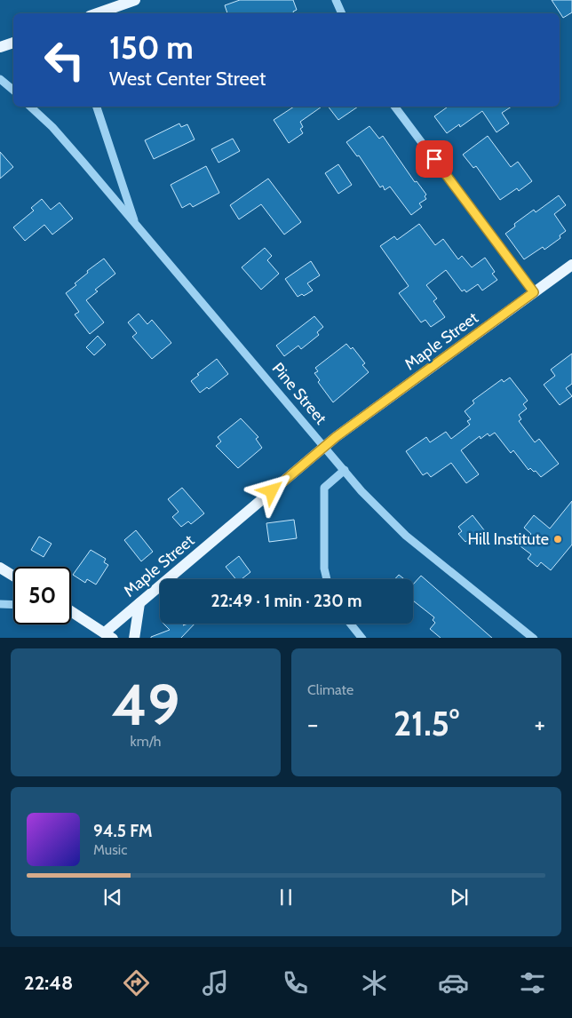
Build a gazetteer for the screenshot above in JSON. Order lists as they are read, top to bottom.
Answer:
{
  "streets": {
    "main road": ["Maple Street"],
    "street": ["Pine Street"]
  },
  "crossings": [
    ["Maple Street", "Pine Street"]
  ],
  "places": ["Hill Institute"],
  "page": {
    "turn": ["150 m", "West Center Street"],
    "limit": "50",
    "trip": "22:49 · 1 min · 230 m",
    "tile": [
      ["49", "km/h"],
      "Climate"
    ],
    "heat": ["−", "21.5°", "+"],
    "song": ["94.5 FM", "Music"],
    "tabs": "22:48"
  }
}
